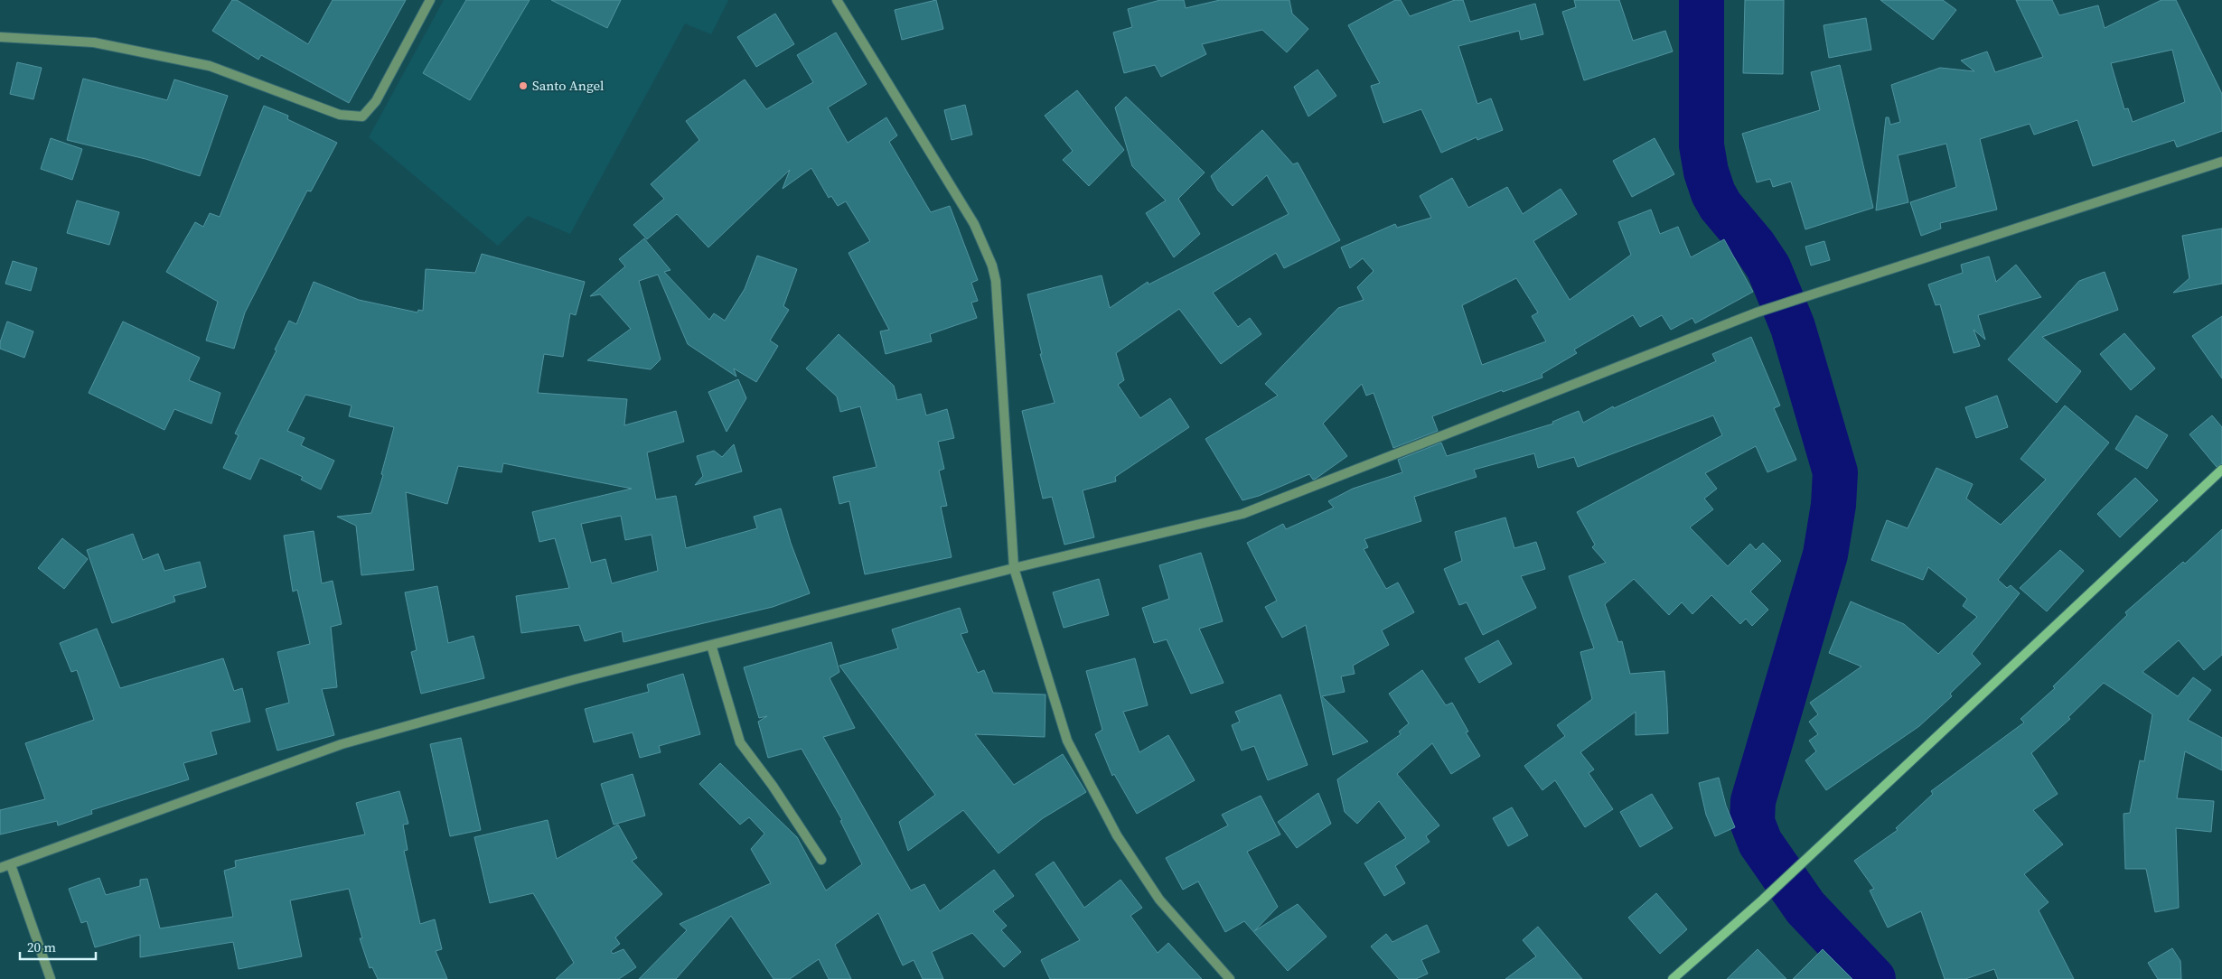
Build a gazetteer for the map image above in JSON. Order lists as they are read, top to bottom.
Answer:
{
  "places": ["Santo Angel"],
  "scale_bar": "20 m"
}
